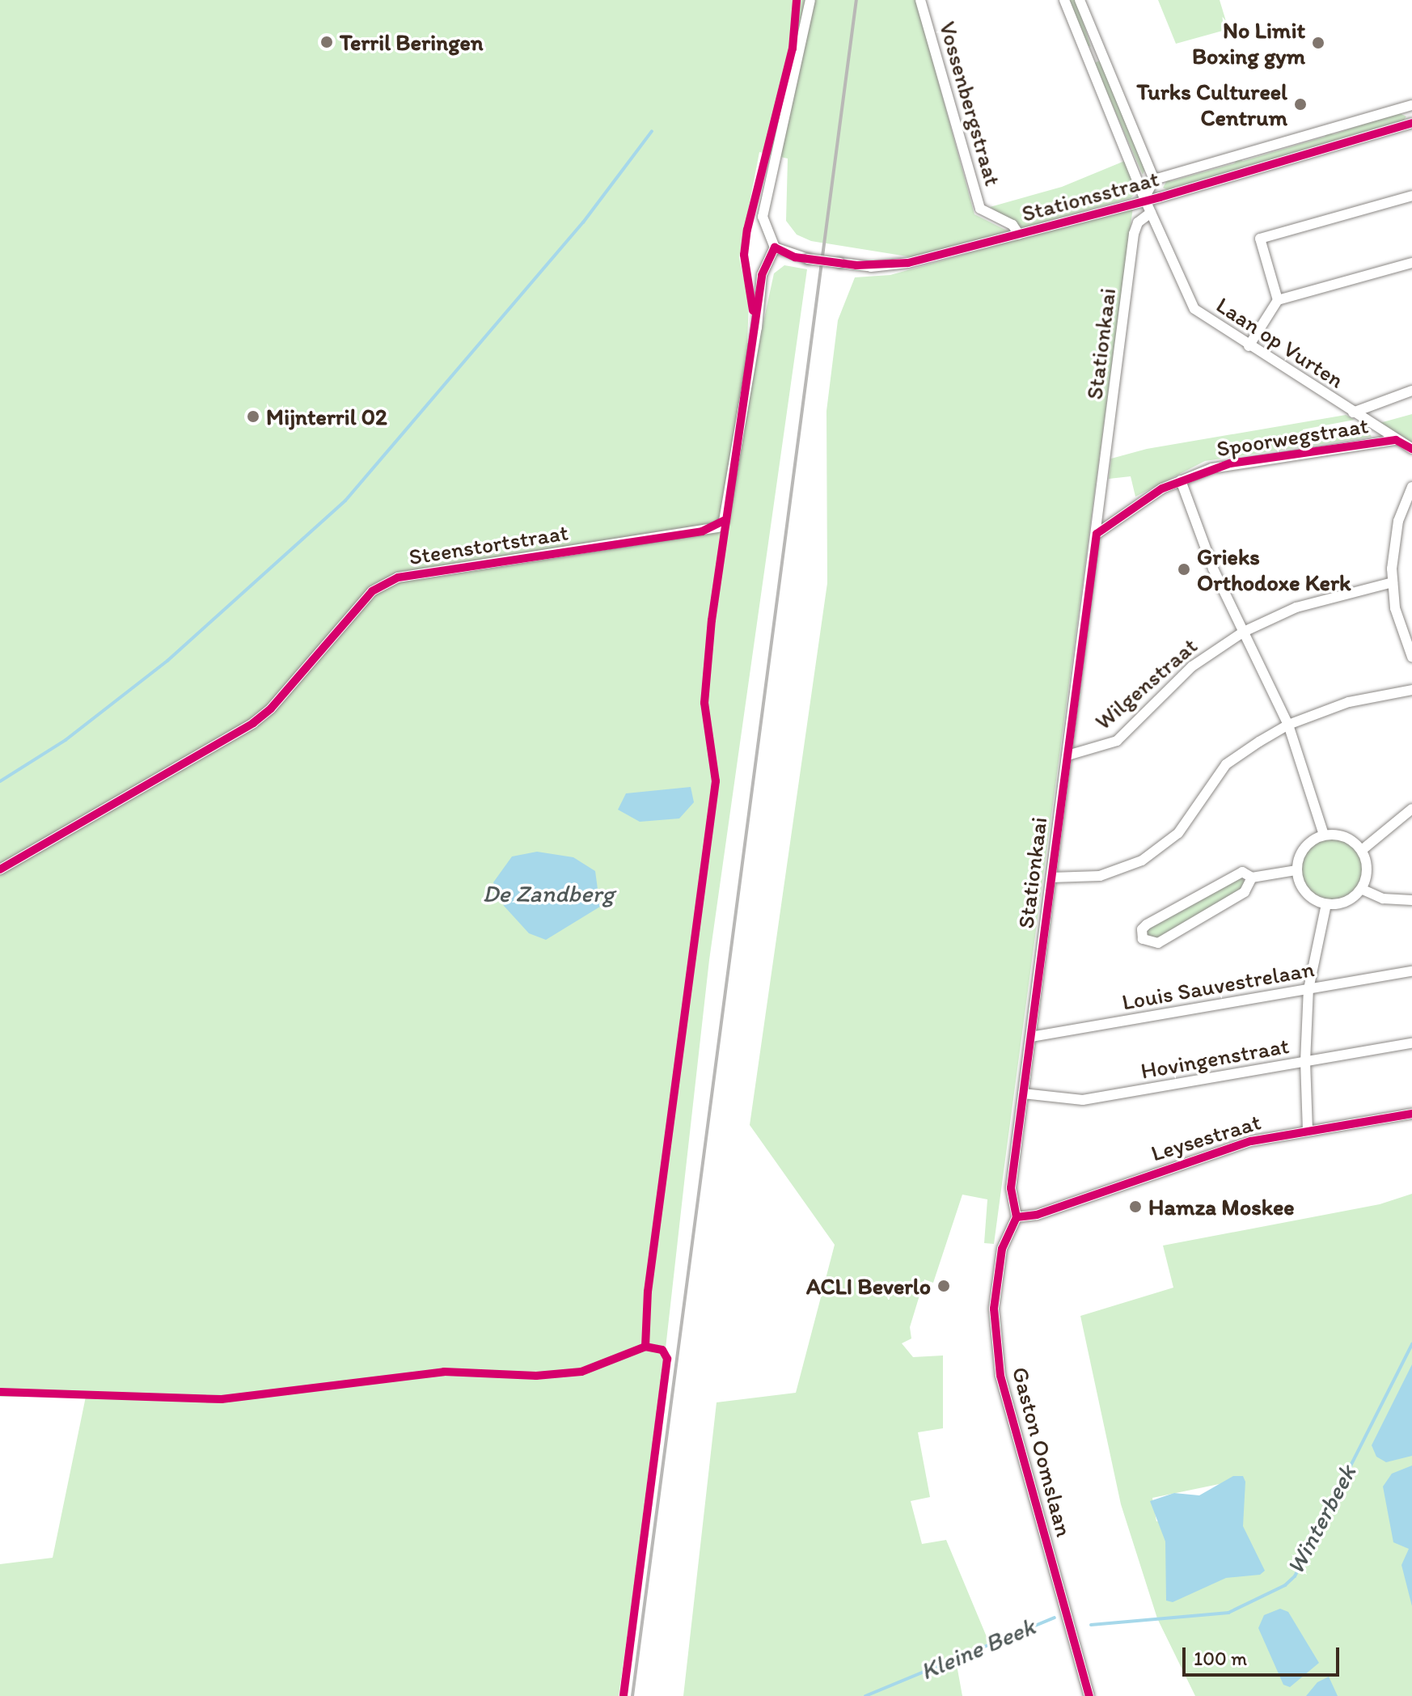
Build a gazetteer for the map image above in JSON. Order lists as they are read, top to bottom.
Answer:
{
  "streets": {
    "street": [
      "Vossenbergstraat",
      "Stationsstraat",
      "Laan op Vurten",
      "Stationkaai",
      "Spoorwegstraat",
      "Steenstortstraat",
      "Wilgenstraat",
      "Louis Sauvestrelaan",
      "Hovingenstraat",
      "Leysestraat",
      "Gaston Oomslaan"
    ]
  },
  "crossings": [
    ["Vossenbergstraat", "Stationsstraat"],
    ["Stationsstraat", "Laan op Vurten"],
    ["Stationsstraat", "Steenstortstraat"],
    ["Laan op Vurten", "Stationkaai"],
    ["Laan op Vurten", "Spoorwegstraat"],
    ["Stationkaai", "Spoorwegstraat"],
    ["Stationkaai", "Wilgenstraat"],
    ["Stationkaai", "Louis Sauvestrelaan"],
    ["Stationkaai", "Hovingenstraat"],
    ["Stationkaai", "Leysestraat"],
    ["Stationkaai", "Gaston Oomslaan"],
    ["Leysestraat", "Gaston Oomslaan"]
  ],
  "water": ["De Zandberg", "Winterbeek", "Kleine Beek"],
  "places": [
    "Terril Beringen",
    "No Limit Boxing gym",
    "Turks Cultureel Centrum",
    "Mijnterril 02",
    "Grieks Orthodoxe Kerk",
    "Hamza Moskee",
    "ACLI Beverlo"
  ],
  "scale_bar": "100 m"
}
